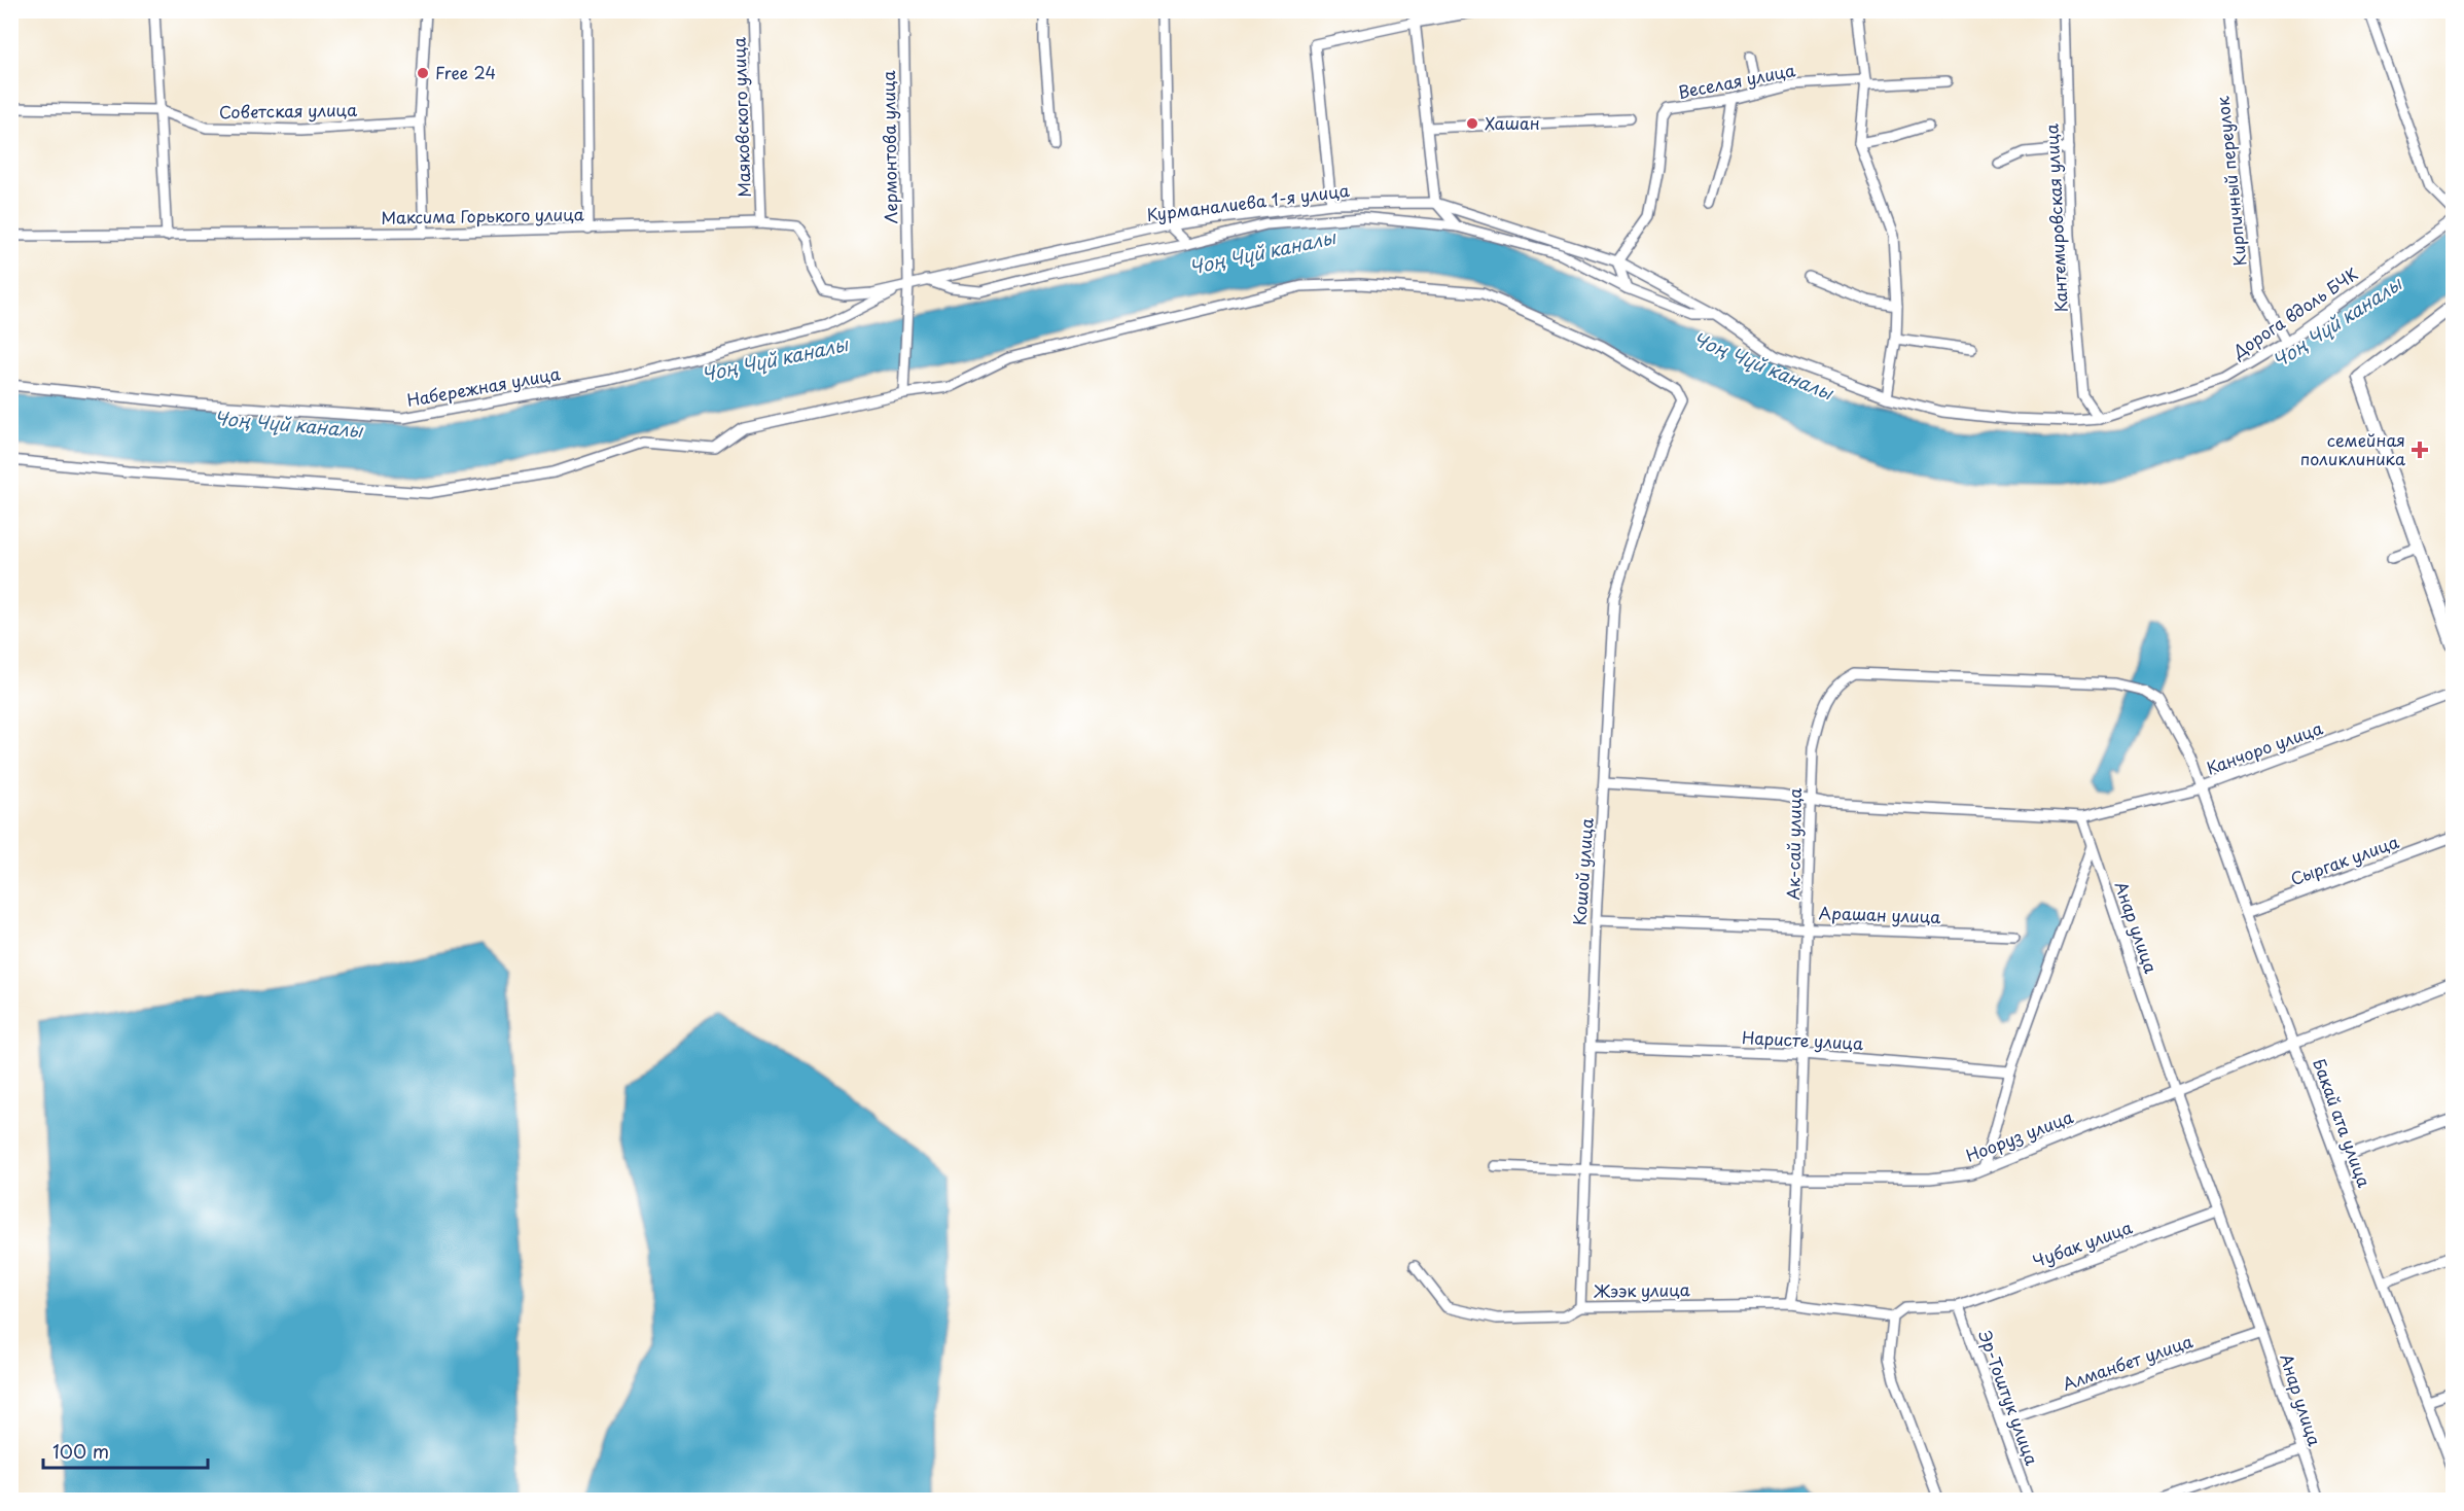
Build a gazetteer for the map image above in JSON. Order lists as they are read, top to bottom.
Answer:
{
  "streets": {
    "street": [
      "Веселая улица",
      "Советская улица",
      "Маяковского улица",
      "Лермонтова улица",
      "Кирпичный переулок",
      "Курманалиева 1-я улица",
      "Максима Горького улица",
      "Кантемировская улица",
      "Дорога вдоль БЧК",
      "Набережная улица",
      "Канчоро улица",
      "Ак-сай улица",
      "Сыргак улица",
      "Кошой улица",
      "Арашан улица",
      "Анар улица",
      "Наристе улица",
      "Бакай ата улица",
      "Нооруз улица",
      "Чубак улица",
      "Жээк улица",
      "Алманбет улица",
      "Эр-Тоштук улица"
    ]
  },
  "crossings": [
    ["Веселая улица", "Курманалиева 1-я улица"],
    ["Маяковского улица", "Максима Горького улица"],
    ["Лермонтова улица", "Курманалиева 1-я улица"],
    ["Лермонтова улица", "Максима Горького улица"],
    ["Лермонтова улица", "Набережная улица"],
    ["Лермонтова улица", "Кошой улица"],
    ["Кирпичный переулок", "Дорога вдоль БЧК"],
    ["Курманалиева 1-я улица", "Максима Горького улица"],
    ["Курманалиева 1-я улица", "Дорога вдоль БЧК"],
    ["Курманалиева 1-я улица", "Набережная улица"],
    ["Максима Горького улица", "Набережная улица"],
    ["Кантемировская улица", "Дорога вдоль БЧК"],
    ["Канчоро улица", "Ак-сай улица"],
    ["Канчоро улица", "Анар улица"],
    ["Канчоро улица", "Бакай ата улица"],
    ["Ак-сай улица", "Арашан улица"],
    ["Ак-сай улица", "Наристе улица"],
    ["Ак-сай улица", "Бакай ата улица"],
    ["Ак-сай улица", "Нооруз улица"],
    ["Ак-сай улица", "Жээк улица"],
    ["Сыргак улица", "Бакай ата улица"],
    ["Кошой улица", "Арашан улица"],
    ["Кошой улица", "Наристе улица"],
    ["Кошой улица", "Нооруз улица"],
    ["Кошой улица", "Жээк улица"],
    ["Анар улица", "Нооруз улица"],
    ["Анар улица", "Чубак улица"],
    ["Анар улица", "Алманбет улица"],
    ["Бакай ата улица", "Нооруз улица"],
    ["Чубак улица", "Жээк улица"],
    ["Чубак улица", "Эр-Тоштук улица"],
    ["Жээк улица", "Эр-Тоштук улица"],
    ["Алманбет улица", "Эр-Тоштук улица"]
  ],
  "water": ["Чоң Чүй каналы"],
  "places": {
    "other": ["Free 24", "Хашан"],
    "health": ["семейная поликлиника"]
  },
  "scale_bar": "100 m"
}
